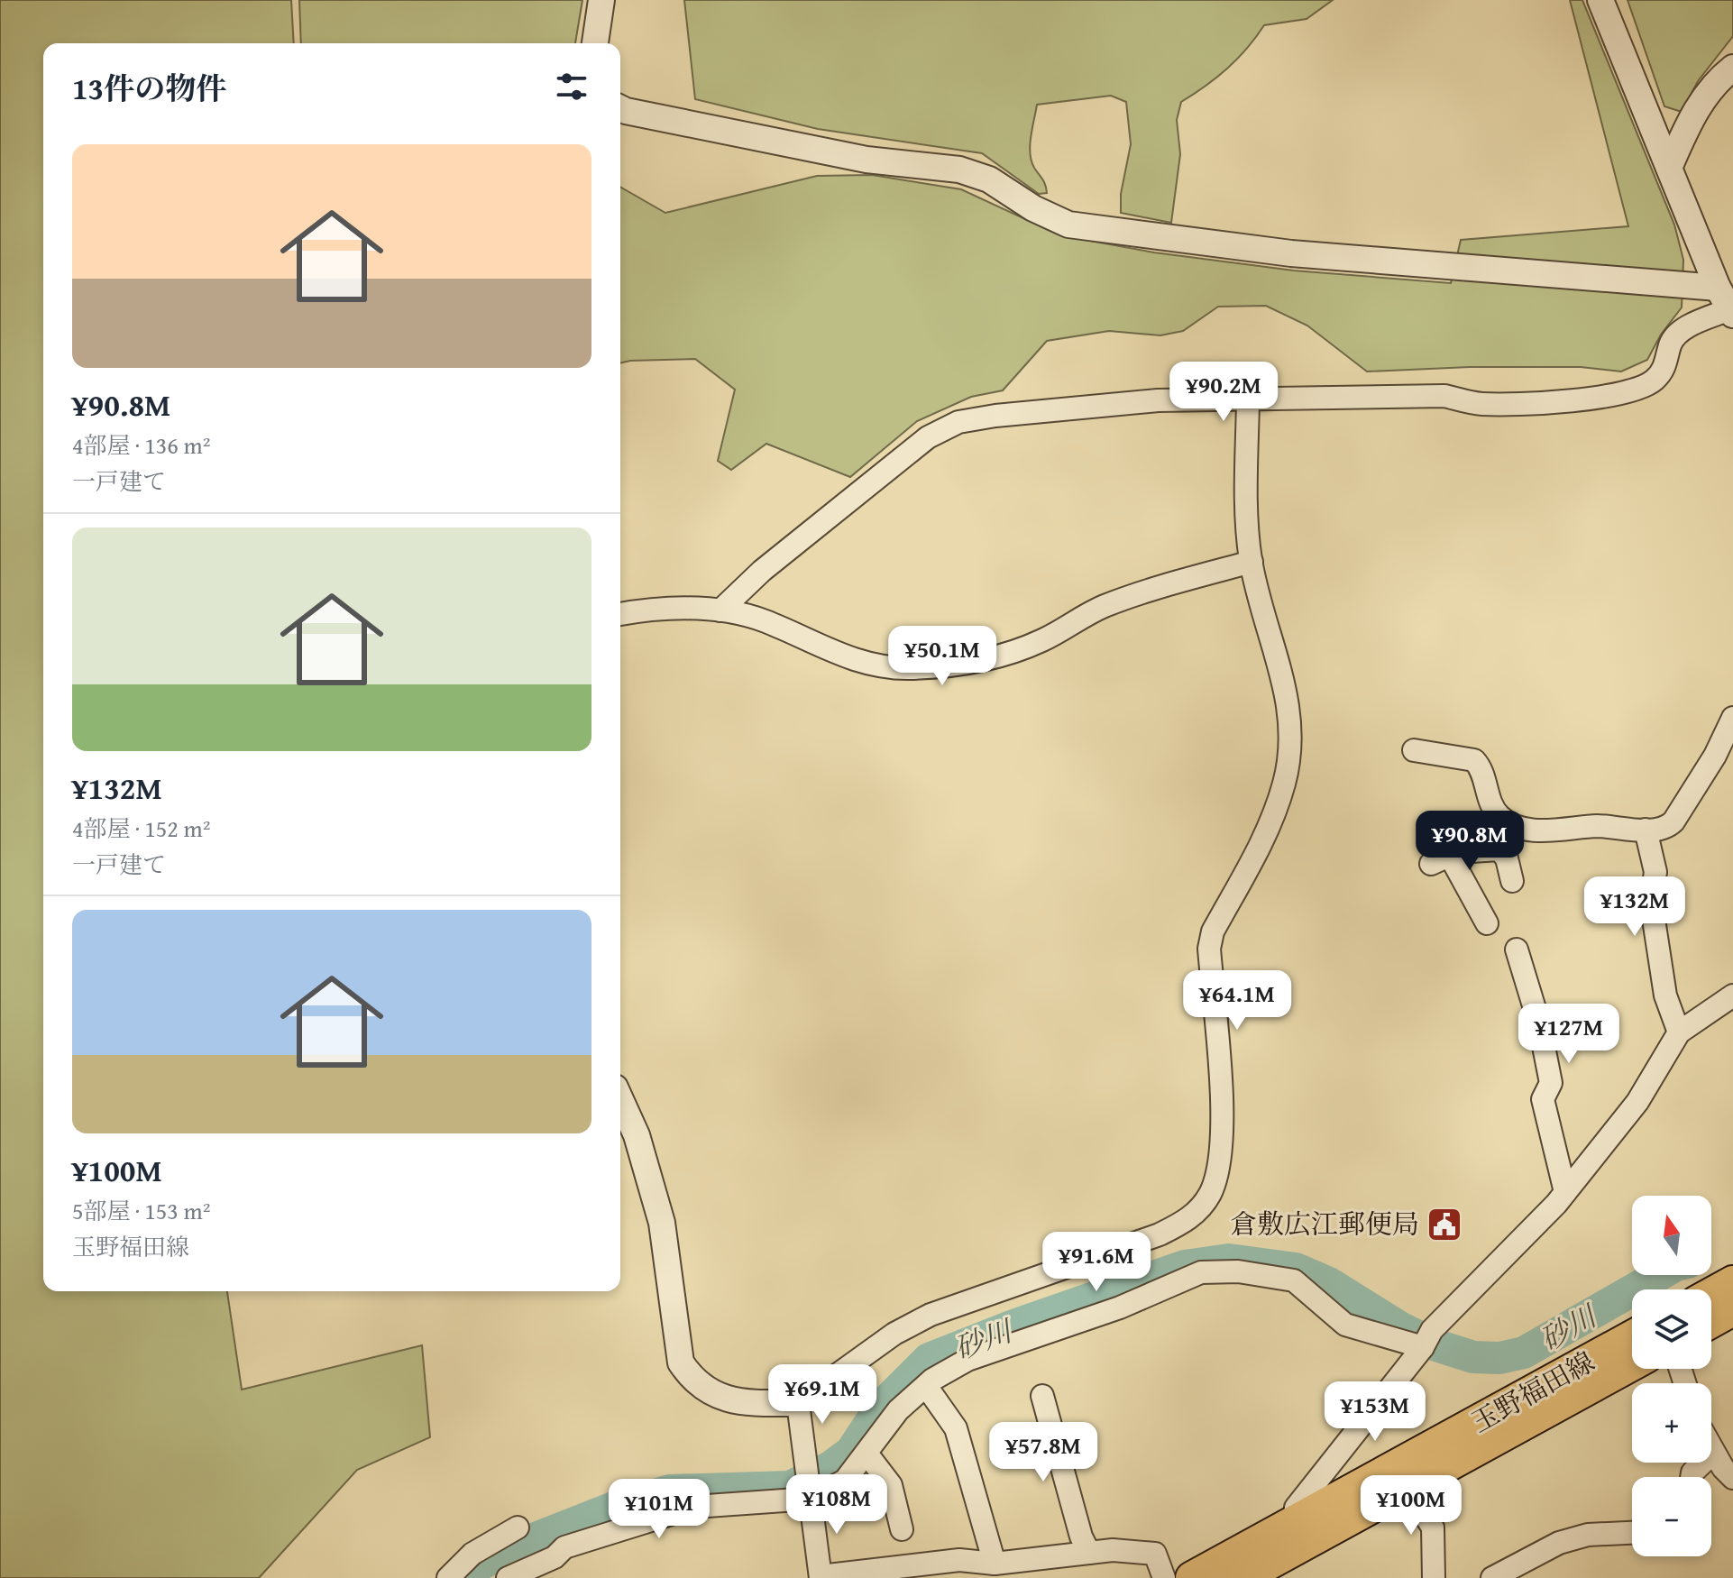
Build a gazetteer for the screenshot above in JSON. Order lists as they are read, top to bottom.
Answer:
{
  "streets": {
    "main road": ["玉野福田線"]
  },
  "water": ["砂川"],
  "places": {
    "public building": ["倉敷広江郵便局"]
  },
  "north": "top",
  "page": {
    "heading": "13件の物件",
    "list": [
      {
        "name": "¥90.8M",
        "note": "4部屋 · 136 m² · 一戸建て"
      },
      {
        "name": "¥132M",
        "note": "4部屋 · 152 m² · 一戸建て"
      },
      {
        "name": "¥100M",
        "note": "5部屋 · 153 m² · 玉野福田線"
      }
    ],
    "price": [
      "¥90.2M",
      "¥50.1M",
      "¥90.8M",
      "¥132M",
      "¥64.1M",
      "¥127M",
      "¥91.6M",
      "¥69.1M",
      "¥153M",
      "¥57.8M",
      "¥108M",
      "¥100M",
      "¥101M"
    ],
    "map_buttons": ["+", "−"]
  }
}
